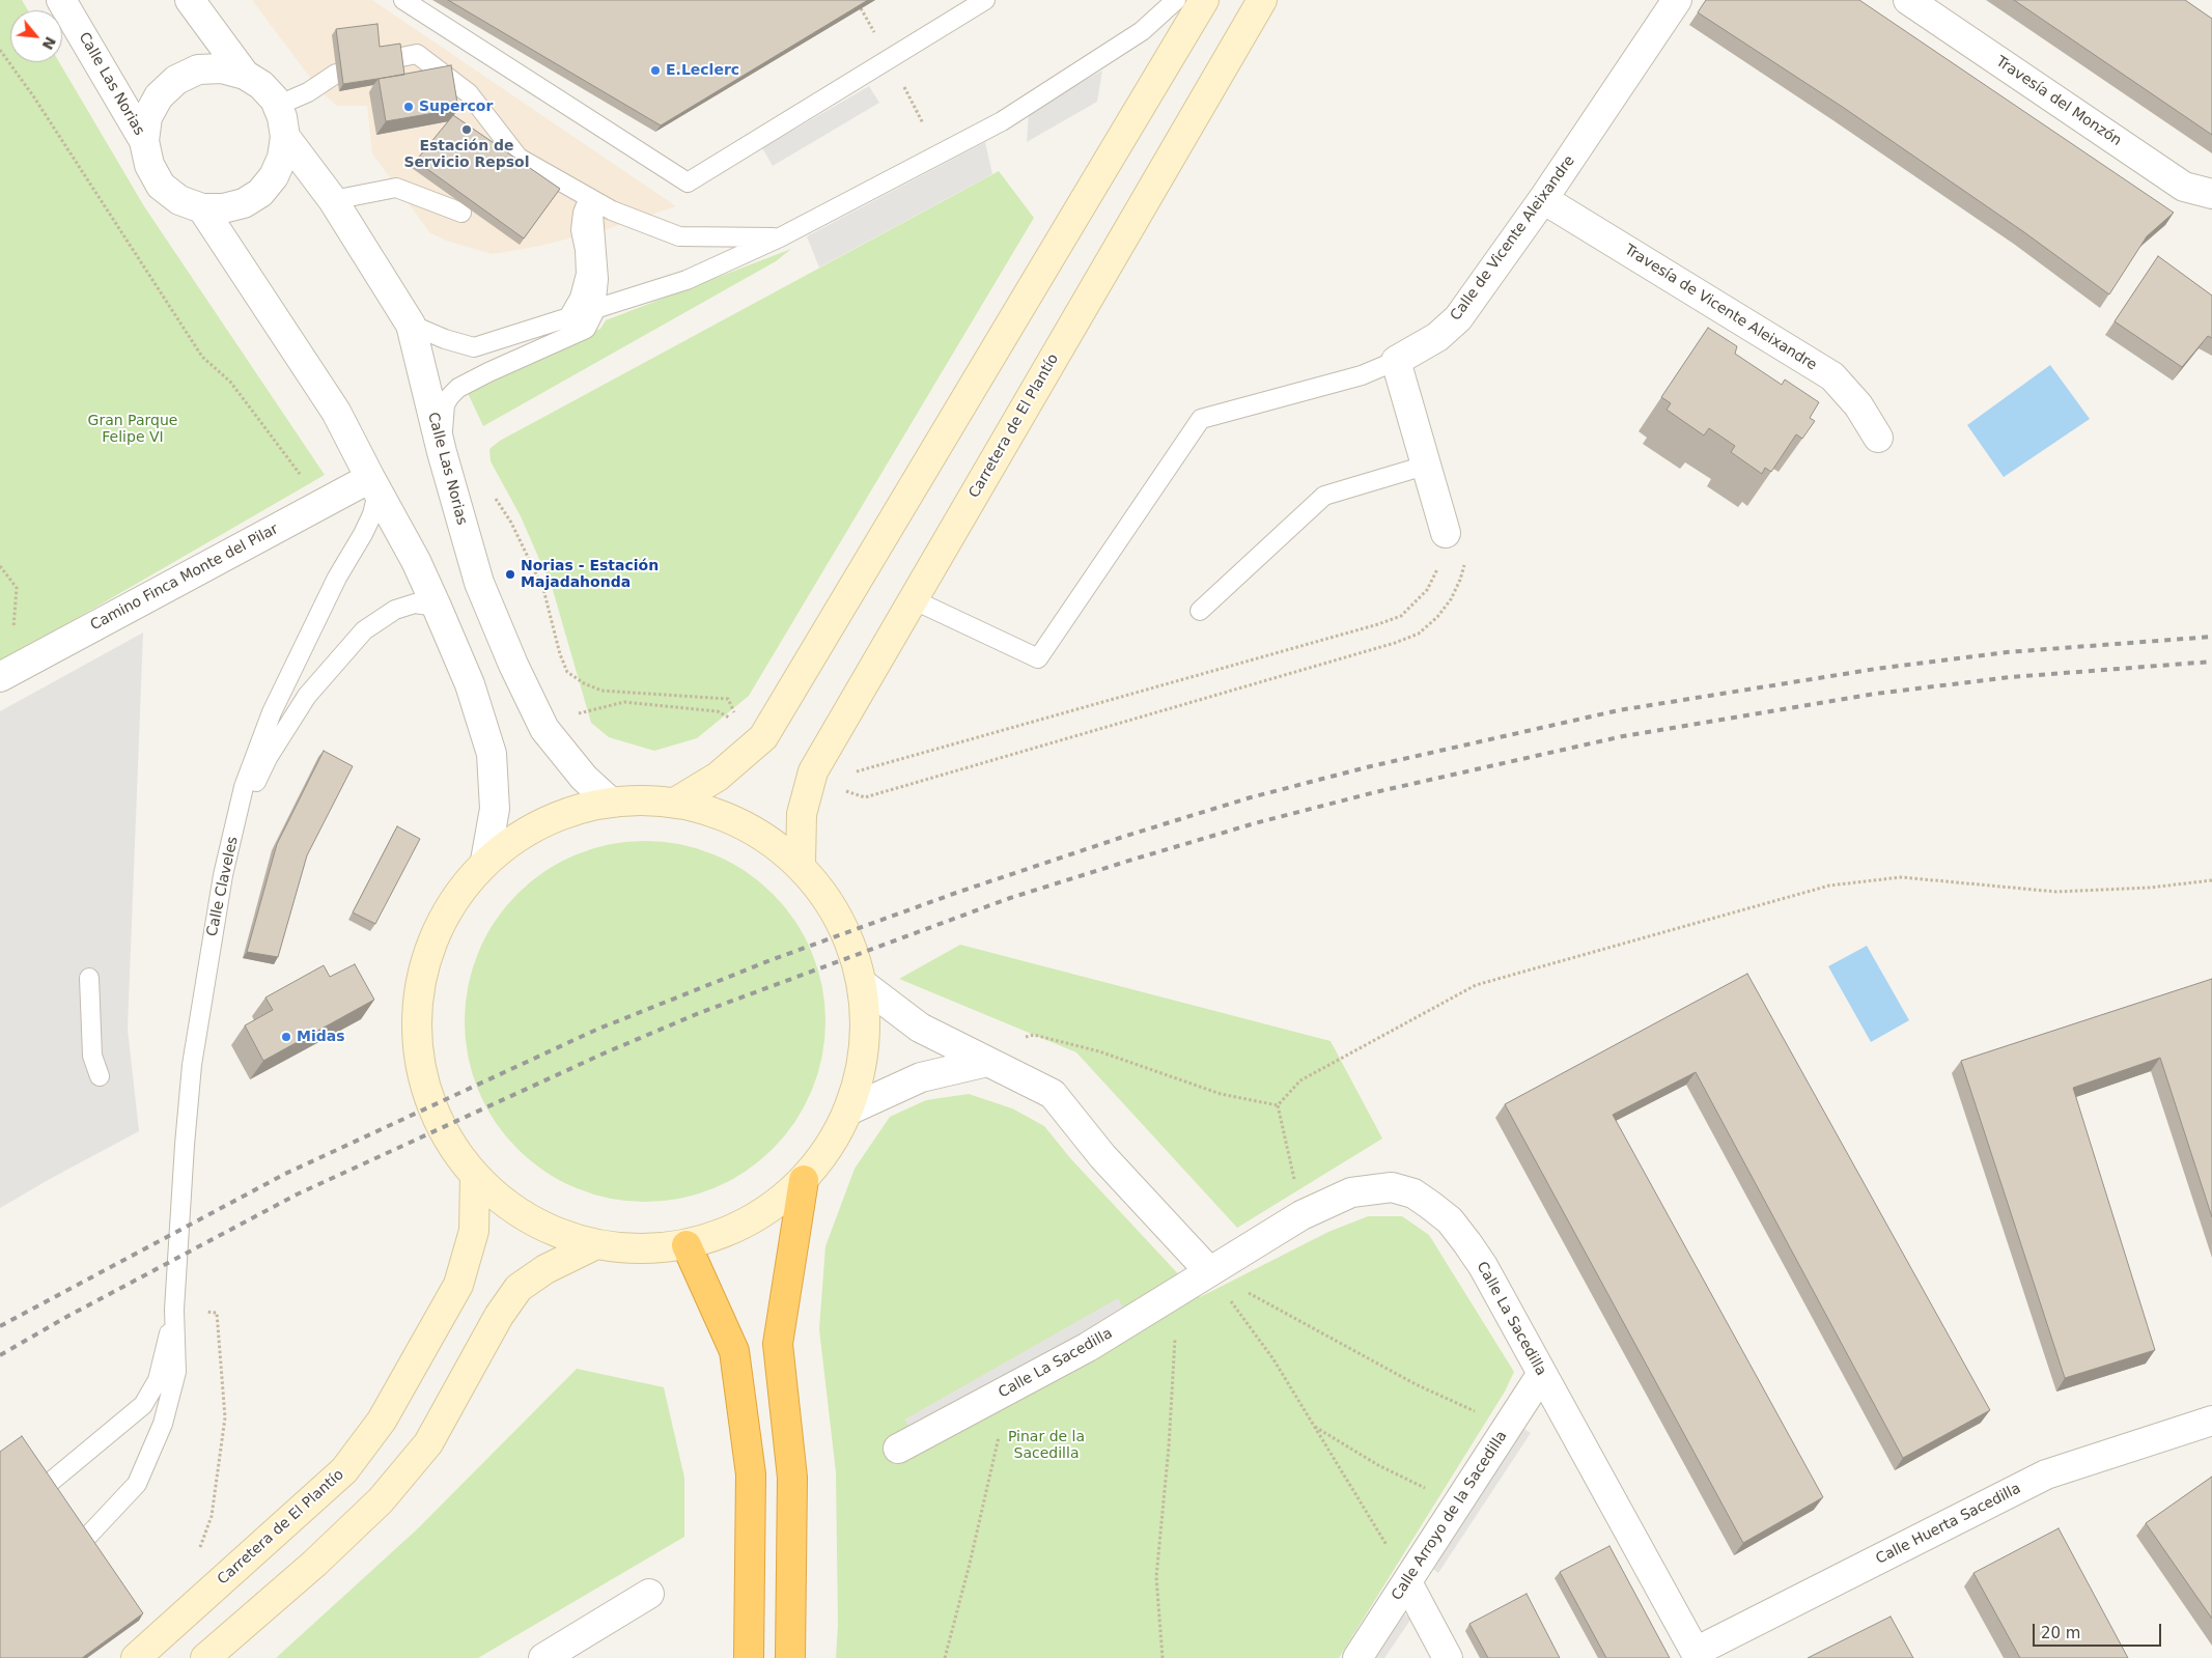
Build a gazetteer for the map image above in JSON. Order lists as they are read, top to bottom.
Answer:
{
  "streets": {
    "street": [
      "Calle Las Norias",
      "Travesía del Monzón",
      "Calle de Vicente Aleixandre",
      "Travesía de Vicente Aleixandre",
      "Carretera de El Plantío",
      "Camino Finca Monte del Pilar",
      "Calle La Sacedilla",
      "Calle Arroyo de la Sacedilla",
      "Calle Huerta Sacedilla"
    ],
    "lane": ["Calle Claveles"]
  },
  "crossings": [
    ["Calle de Vicente Aleixandre", "Travesía de Vicente Aleixandre"],
    ["Camino Finca Monte del Pilar", "Calle Claveles"],
    ["Calle La Sacedilla", "Calle Arroyo de la Sacedilla"],
    ["Calle La Sacedilla", "Calle Huerta Sacedilla"]
  ],
  "parks": ["Gran Parque Felipe VI", "Pinar de la Sacedilla"],
  "places": [
    "E.Leclerc",
    "Supercor",
    "Estación de Servicio Repsol",
    "Norias - Estación Majadahonda",
    "Midas"
  ],
  "scale_bar": "20 m",
  "north": "bottom right"
}
